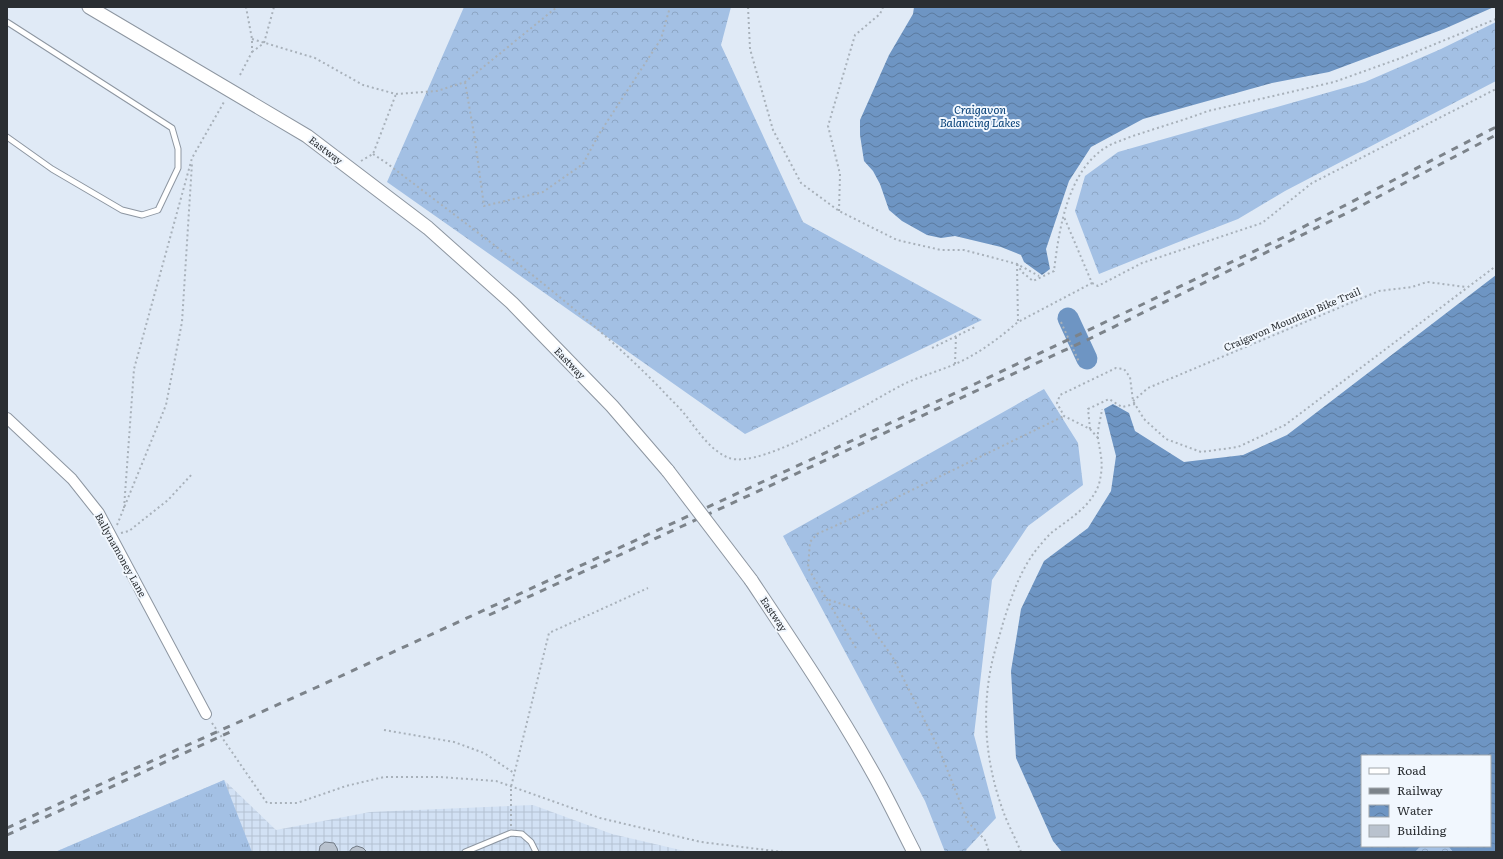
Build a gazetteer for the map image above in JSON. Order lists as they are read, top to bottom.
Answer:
{
  "streets": {
    "street": ["Eastway", "Ballynamoney Lane"],
    "path": ["Craigavon Mountain Bike Trail"]
  },
  "water": ["Craigavon Balancing Lakes"],
  "legend": [
    "Road",
    "Railway",
    "Water",
    "Building"
  ]
}
